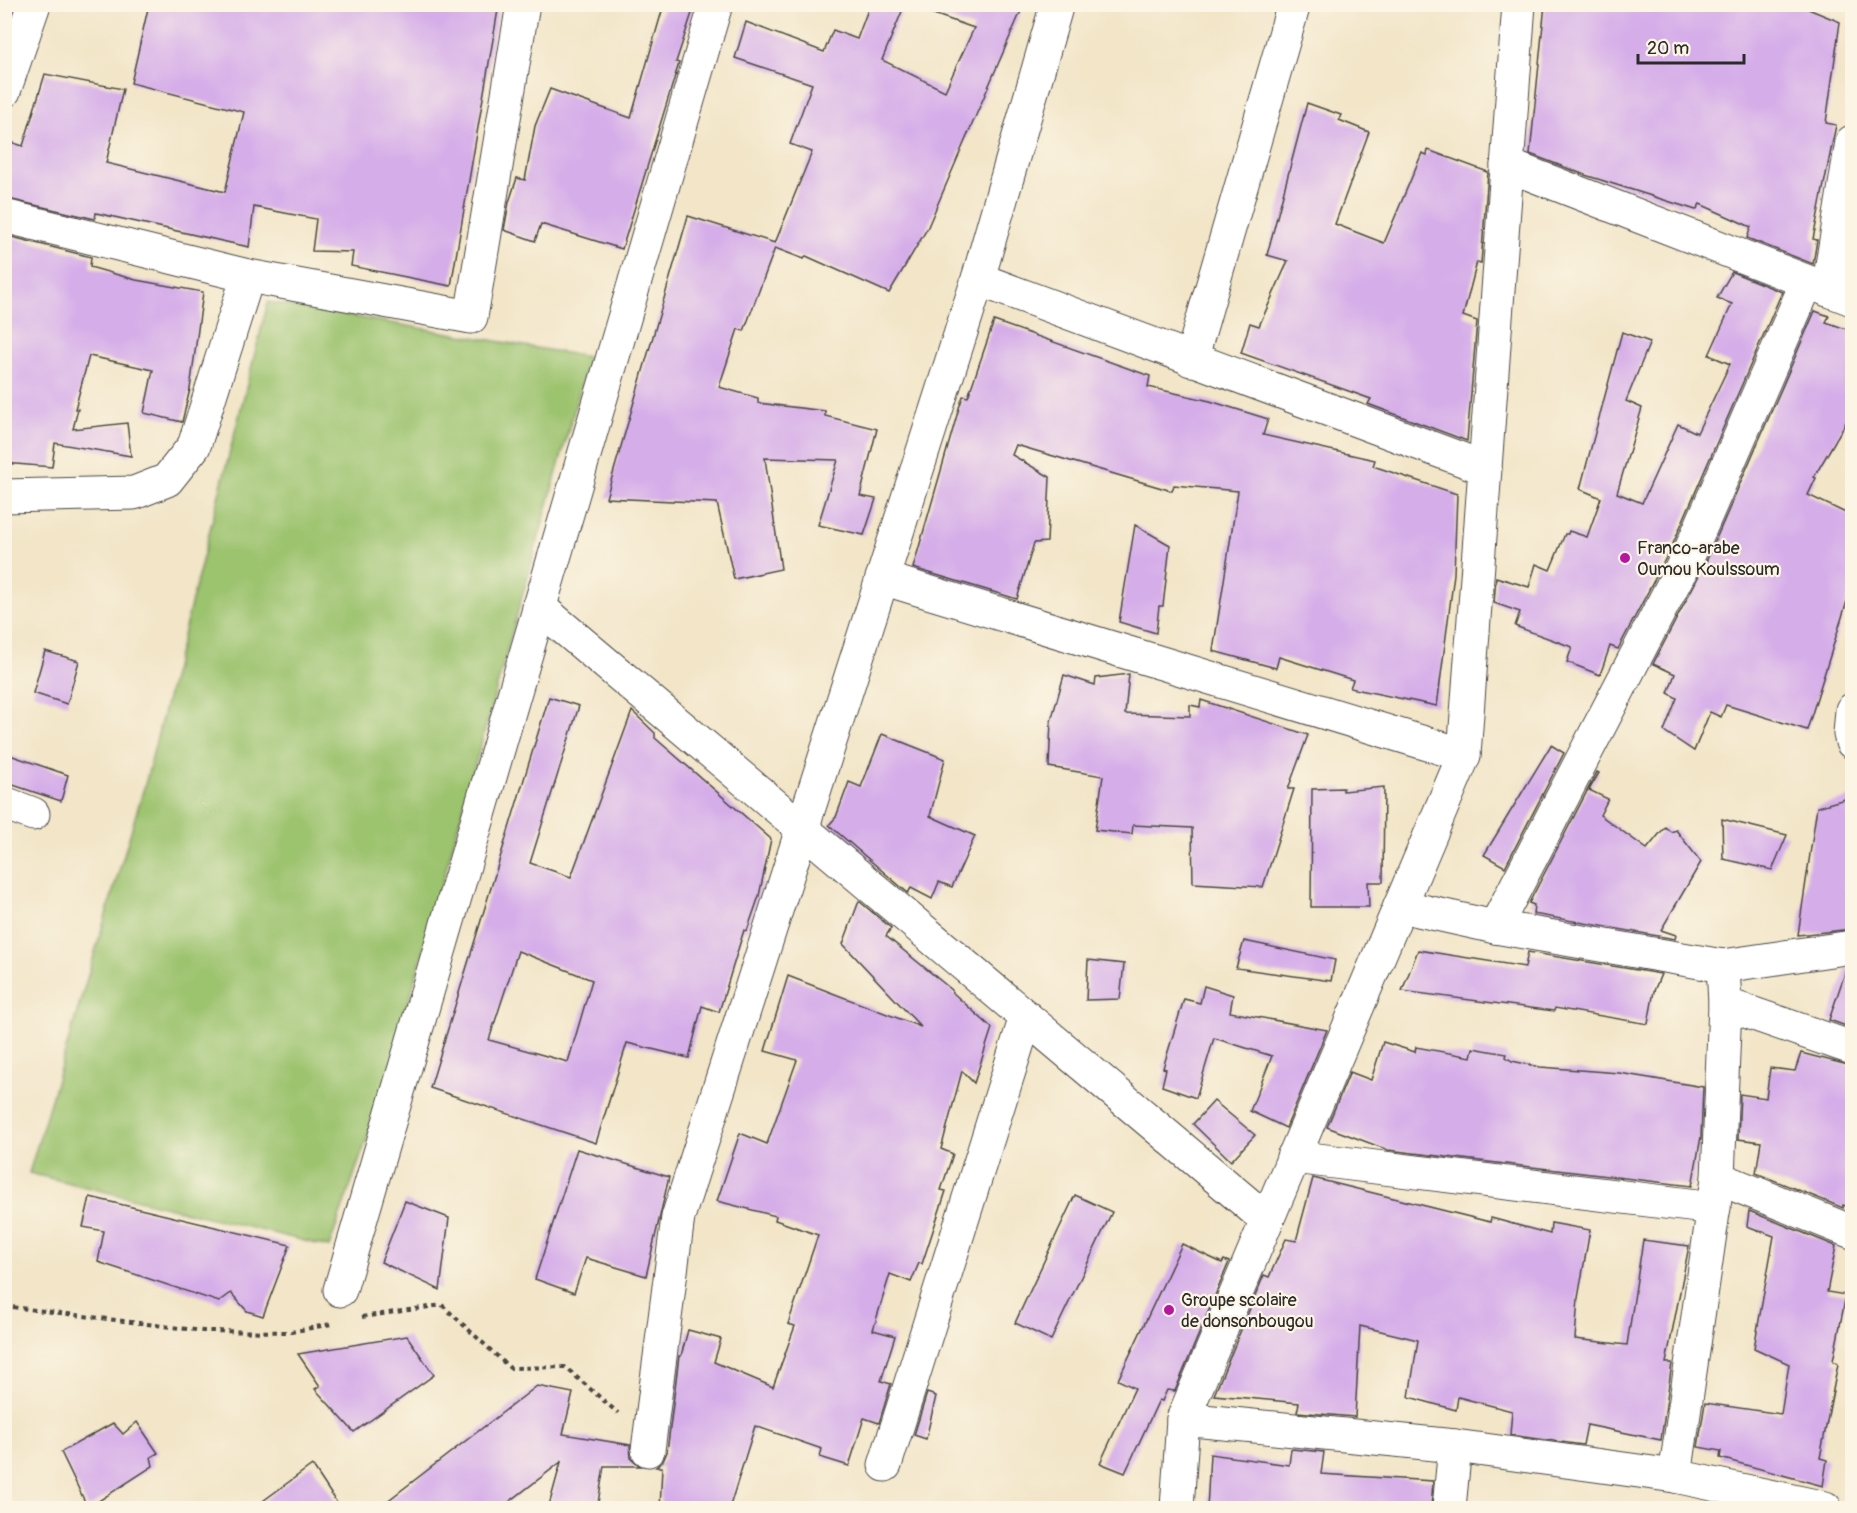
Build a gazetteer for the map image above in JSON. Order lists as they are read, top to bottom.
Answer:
{
  "places": ["Franco-arabe Oumou Koulssoum", "Groupe scolaire de donsonbougou"],
  "scale_bar": "20 m"
}
